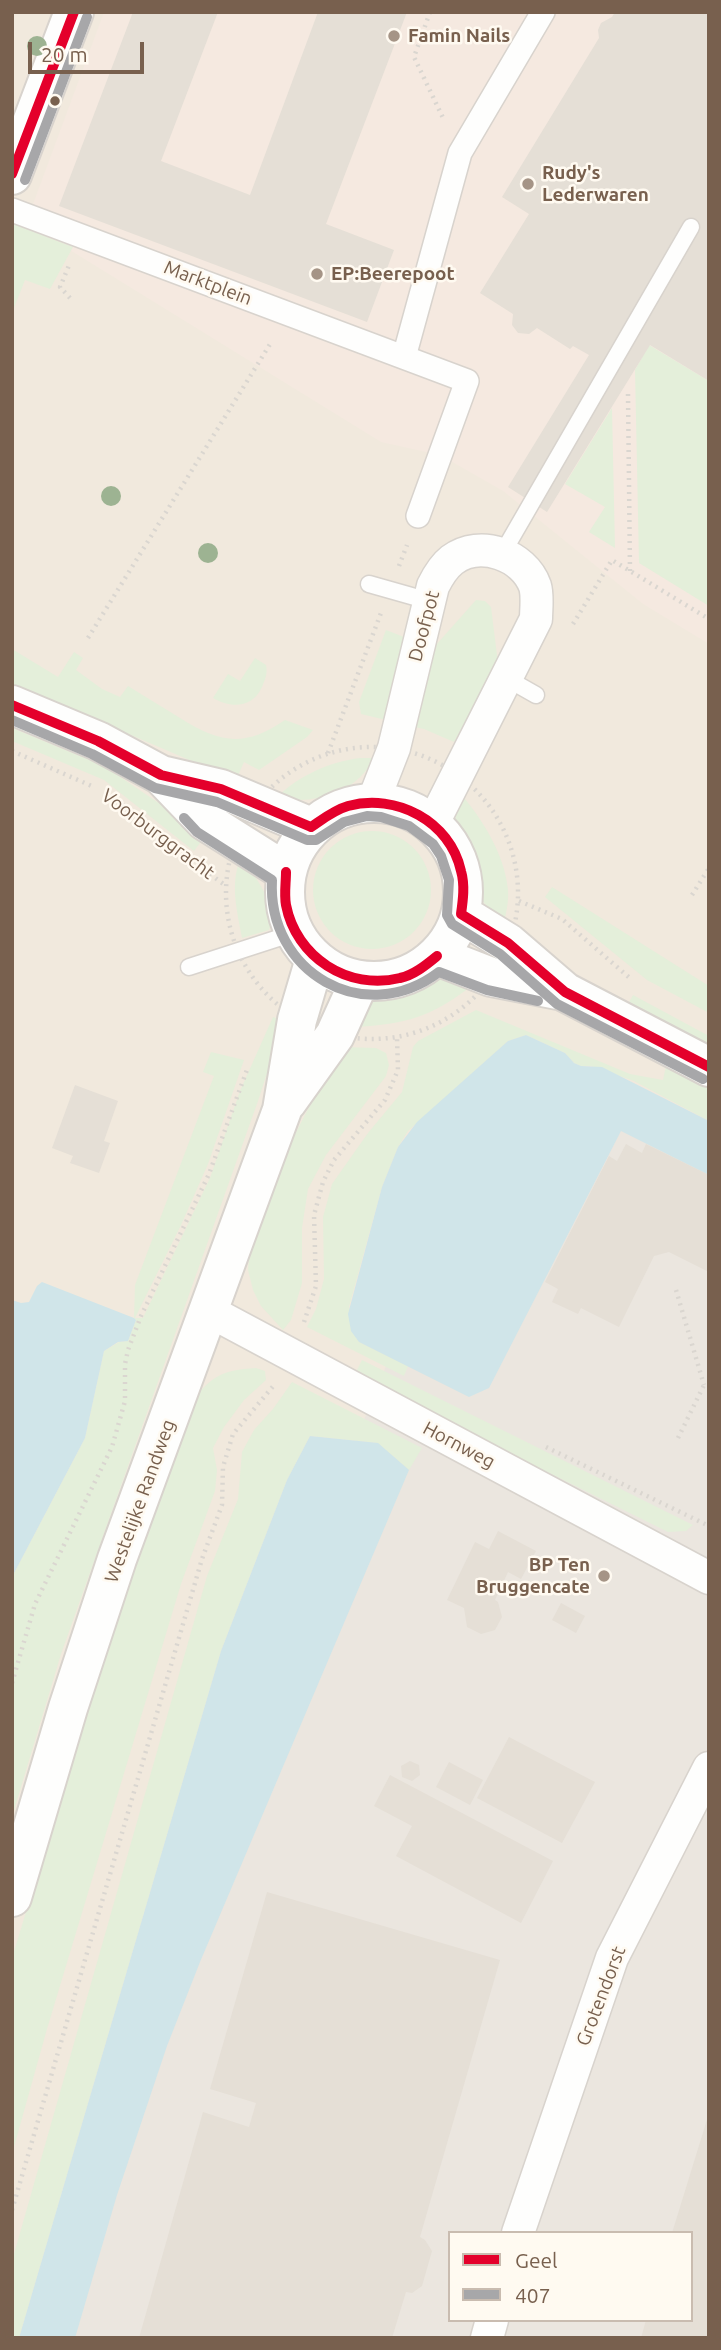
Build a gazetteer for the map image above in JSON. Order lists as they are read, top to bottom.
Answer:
{
  "streets": {
    "street": [
      "Marktplein",
      "Doofpot",
      "Voorburggracht",
      "Hornweg",
      "Westelijke Randweg",
      "Grotendorst"
    ]
  },
  "crossings": [
    ["Doofpot", "Voorburggracht"],
    ["Doofpot", "Westelijke Randweg"],
    ["Voorburggracht", "Westelijke Randweg"],
    ["Hornweg", "Westelijke Randweg"]
  ],
  "places": [
    "Famin Nails",
    "Rudy's Lederwaren",
    "EP:Beerepoot",
    "BP Ten Bruggencate"
  ],
  "lines": ["transit line Geel", "transit line 407"],
  "legend": ["Geel", "407"],
  "scale_bar": "20 m"
}
